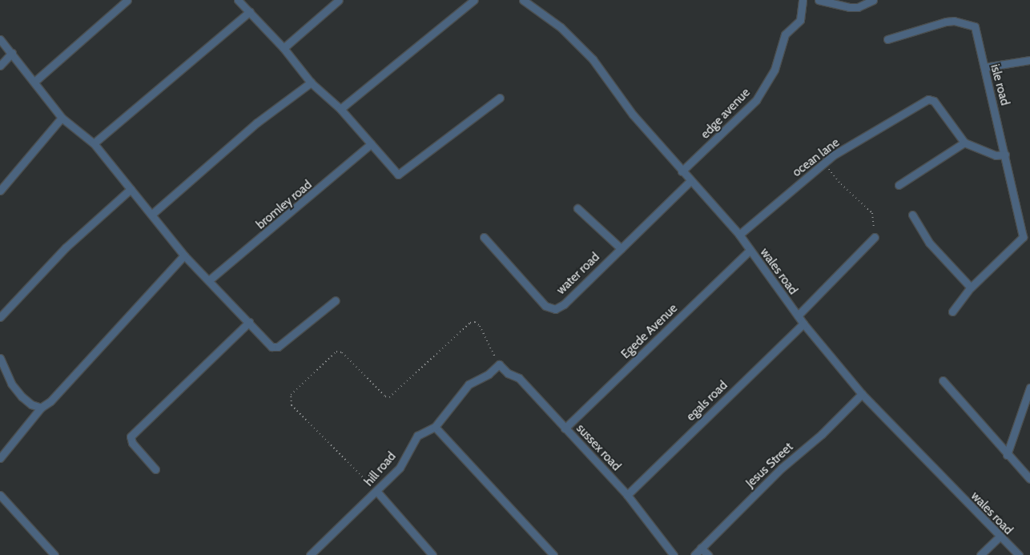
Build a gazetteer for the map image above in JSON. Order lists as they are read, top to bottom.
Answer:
{
  "streets": {
    "street": [
      "isle road",
      "edge avenue",
      "ocean lane",
      "bromley road",
      "wales road",
      "water road",
      "Egede Avenue",
      "egals road",
      "sussex road",
      "Jesus Street",
      "hill road"
    ]
  },
  "crossings": [
    ["edge avenue", "wales road"],
    ["ocean lane", "wales road"],
    ["wales road", "water road"],
    ["wales road", "Egede Avenue"],
    ["wales road", "egals road"],
    ["wales road", "Jesus Street"],
    ["Egede Avenue", "sussex road"],
    ["egals road", "sussex road"],
    ["sussex road", "hill road"]
  ]
}
